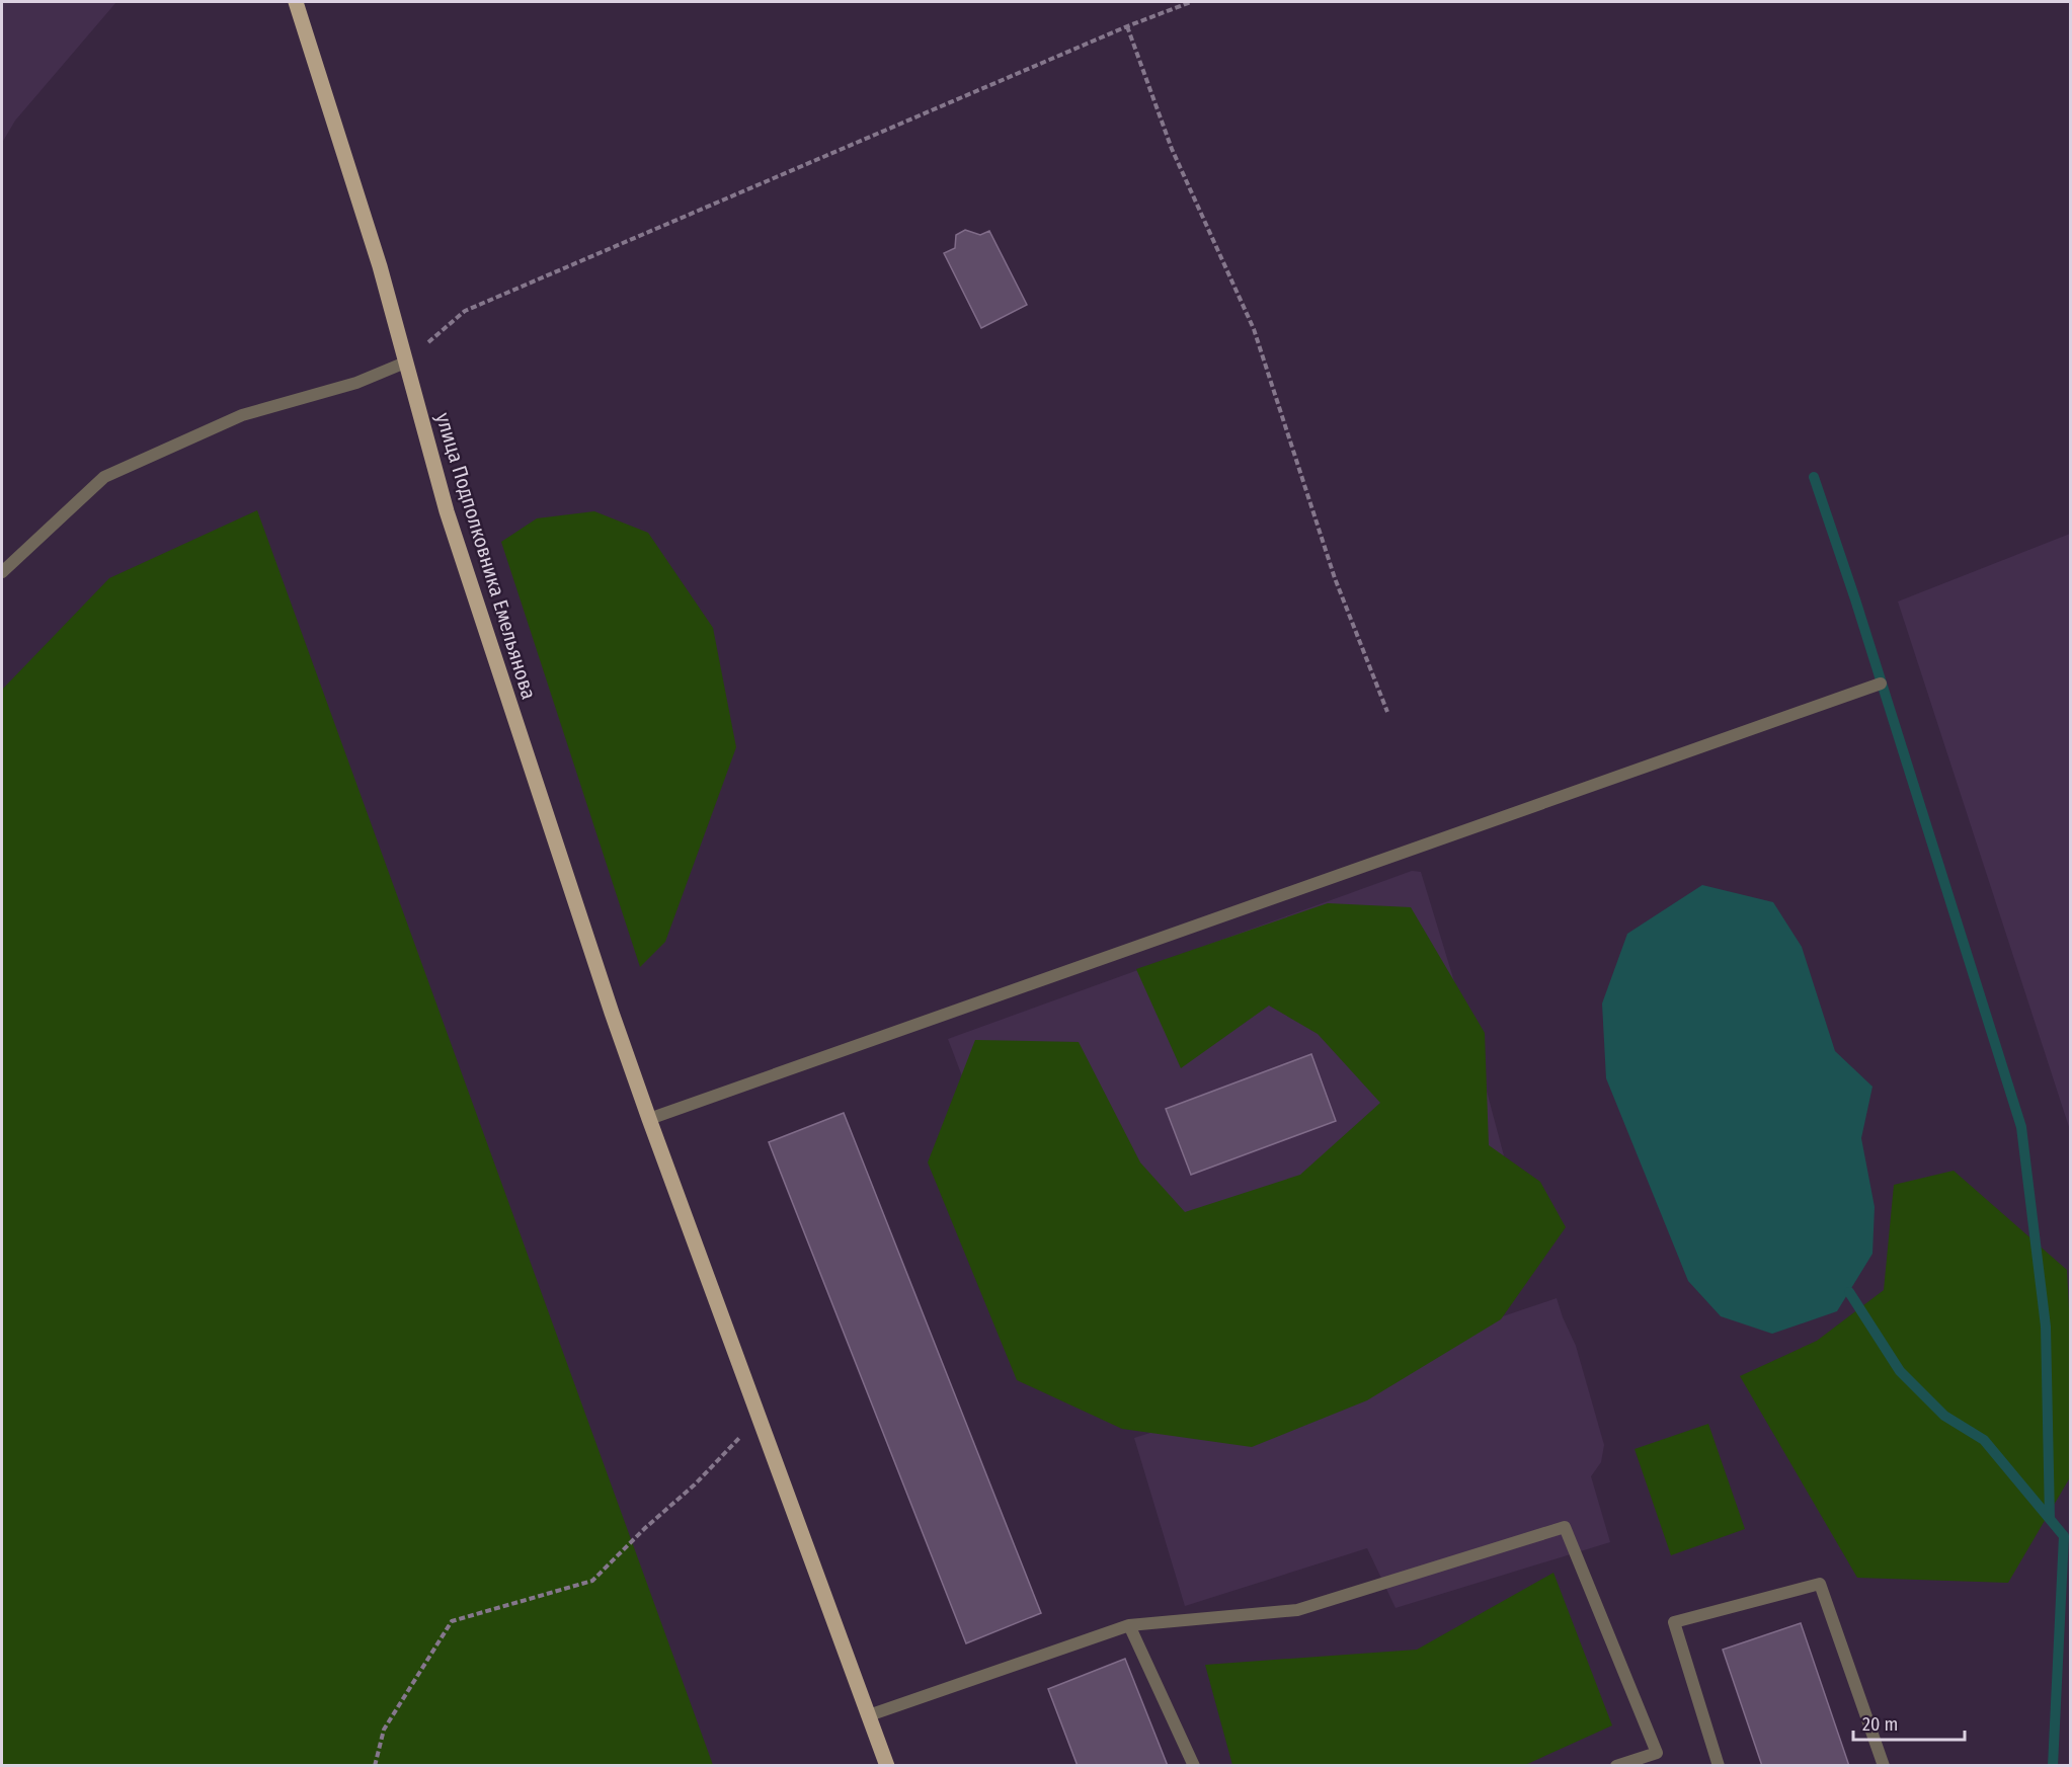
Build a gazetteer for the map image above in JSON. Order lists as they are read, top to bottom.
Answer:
{
  "streets": {
    "main road": ["улица Подполковника Емельянова"]
  },
  "scale_bar": "20 m"
}
